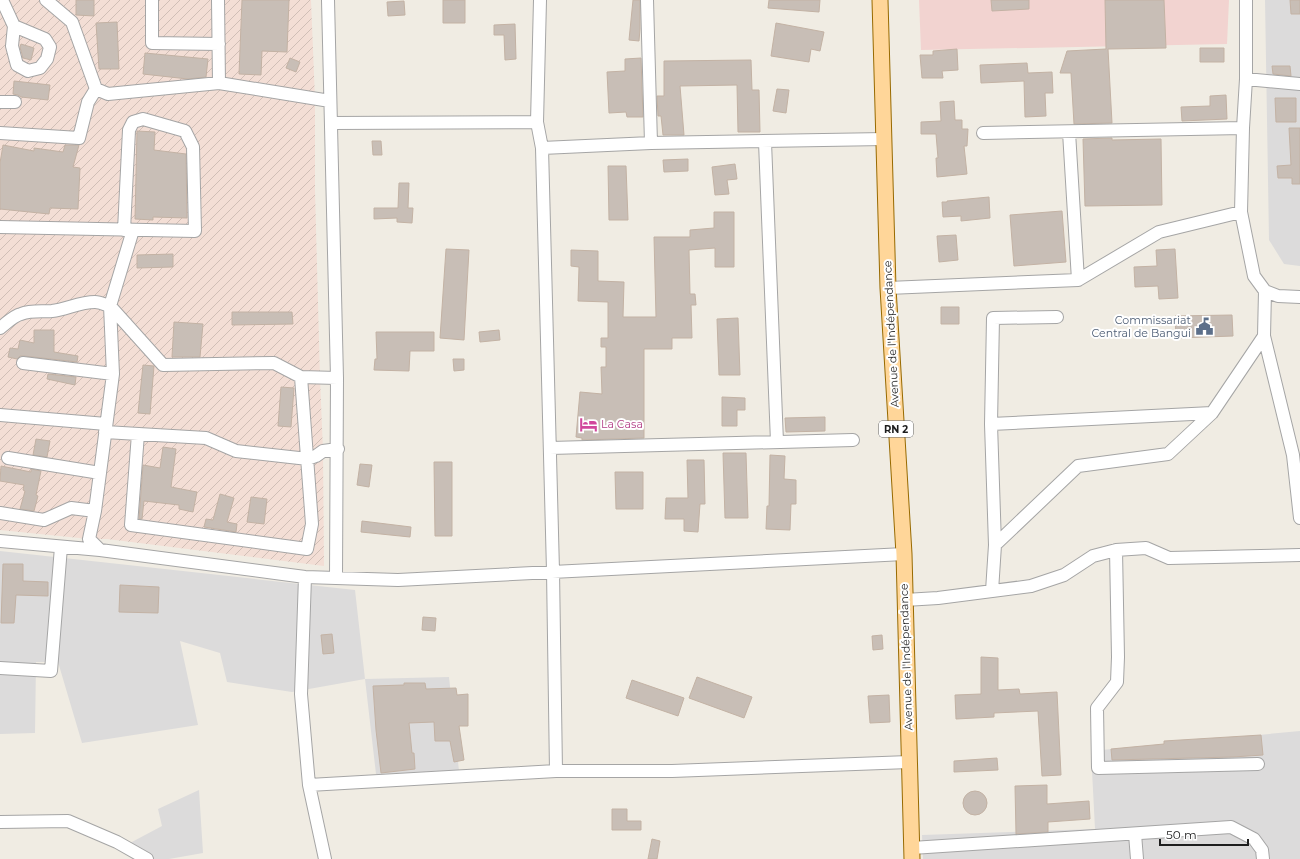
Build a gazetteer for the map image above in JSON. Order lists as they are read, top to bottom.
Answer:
{
  "streets": {
    "main road": ["Avenue de l'Indépendance", "RN 2"]
  },
  "places": {
    "public building": ["Commissariat Central de Bangui"],
    "hotel": ["La Casa"]
  },
  "scale_bar": "50 m"
}
